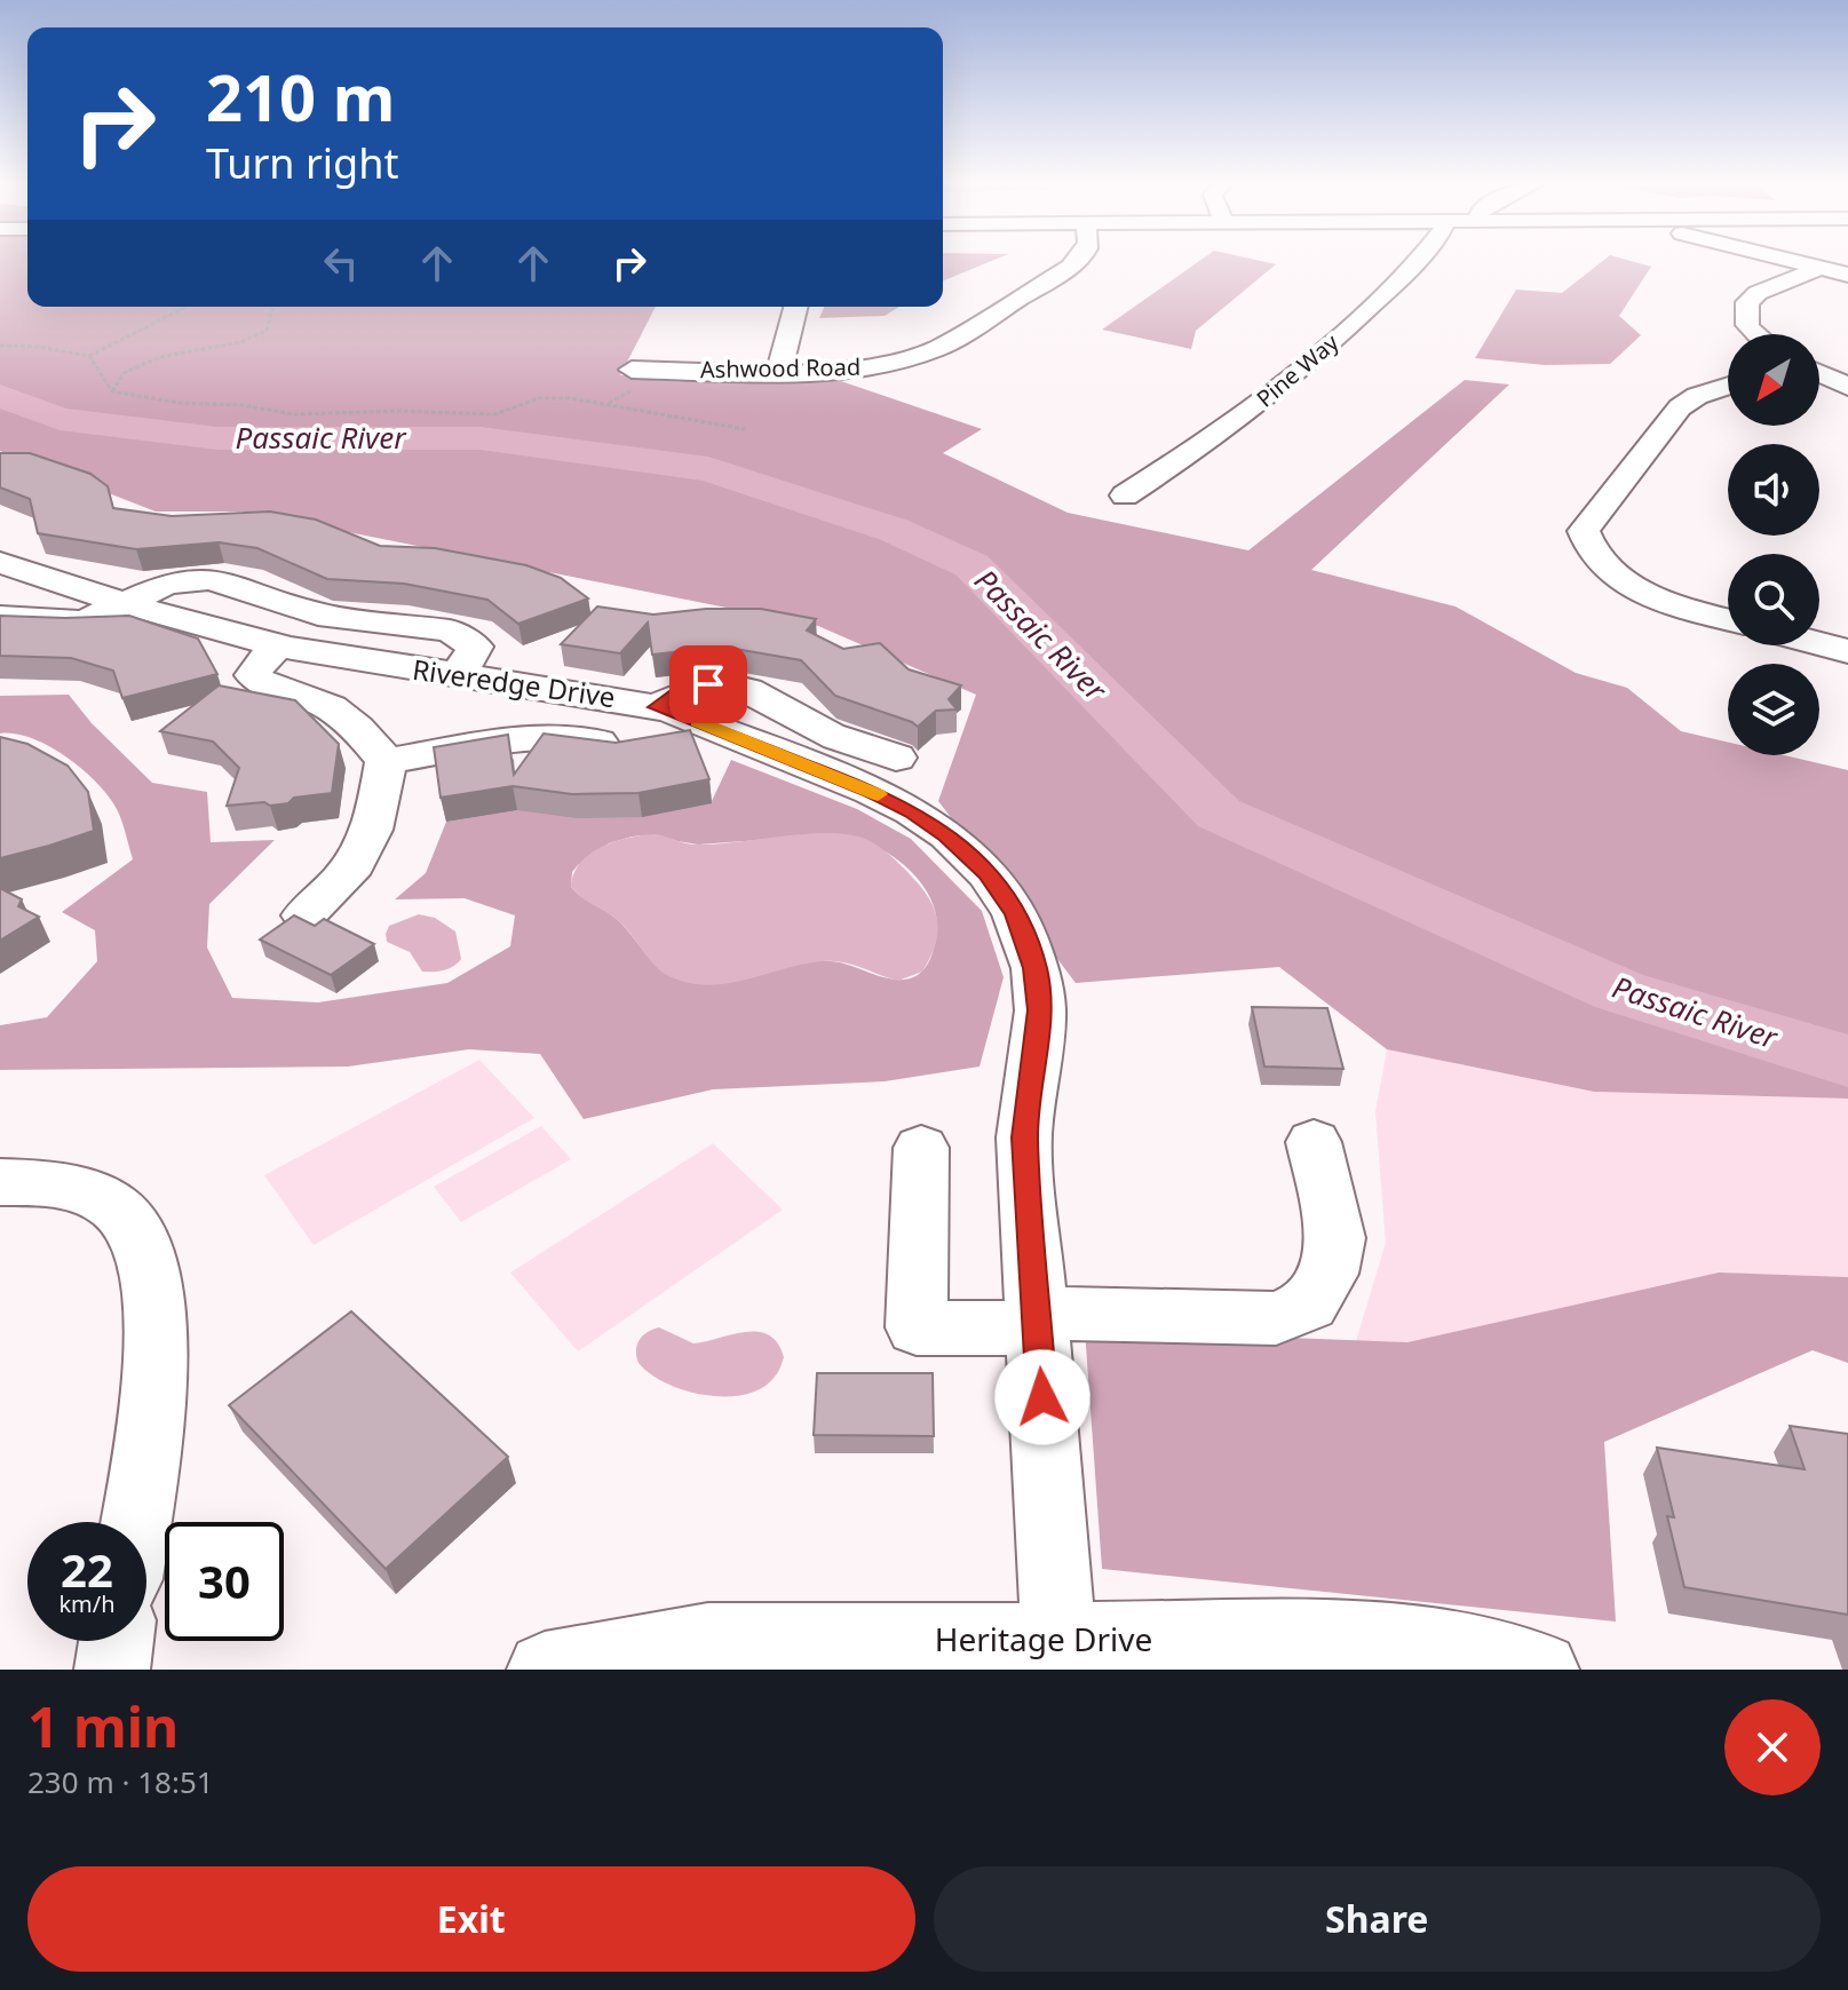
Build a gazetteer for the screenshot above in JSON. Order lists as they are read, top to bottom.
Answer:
{
  "streets": {
    "street": [
      "Ashwood Road",
      "Pine Way",
      "Riveredge Drive",
      "Heritage Drive"
    ]
  },
  "crossings": [
    ["Riveredge Drive", "Heritage Drive"]
  ],
  "water": ["Passaic River"],
  "north": "bottom left",
  "page": {
    "turn": ["210 m", "Turn right"],
    "speed": "22 km/h",
    "limit": "30",
    "heading": ["1 min", "230 m · 18:51"],
    "buttons": ["Exit", "Share"]
  }
}
